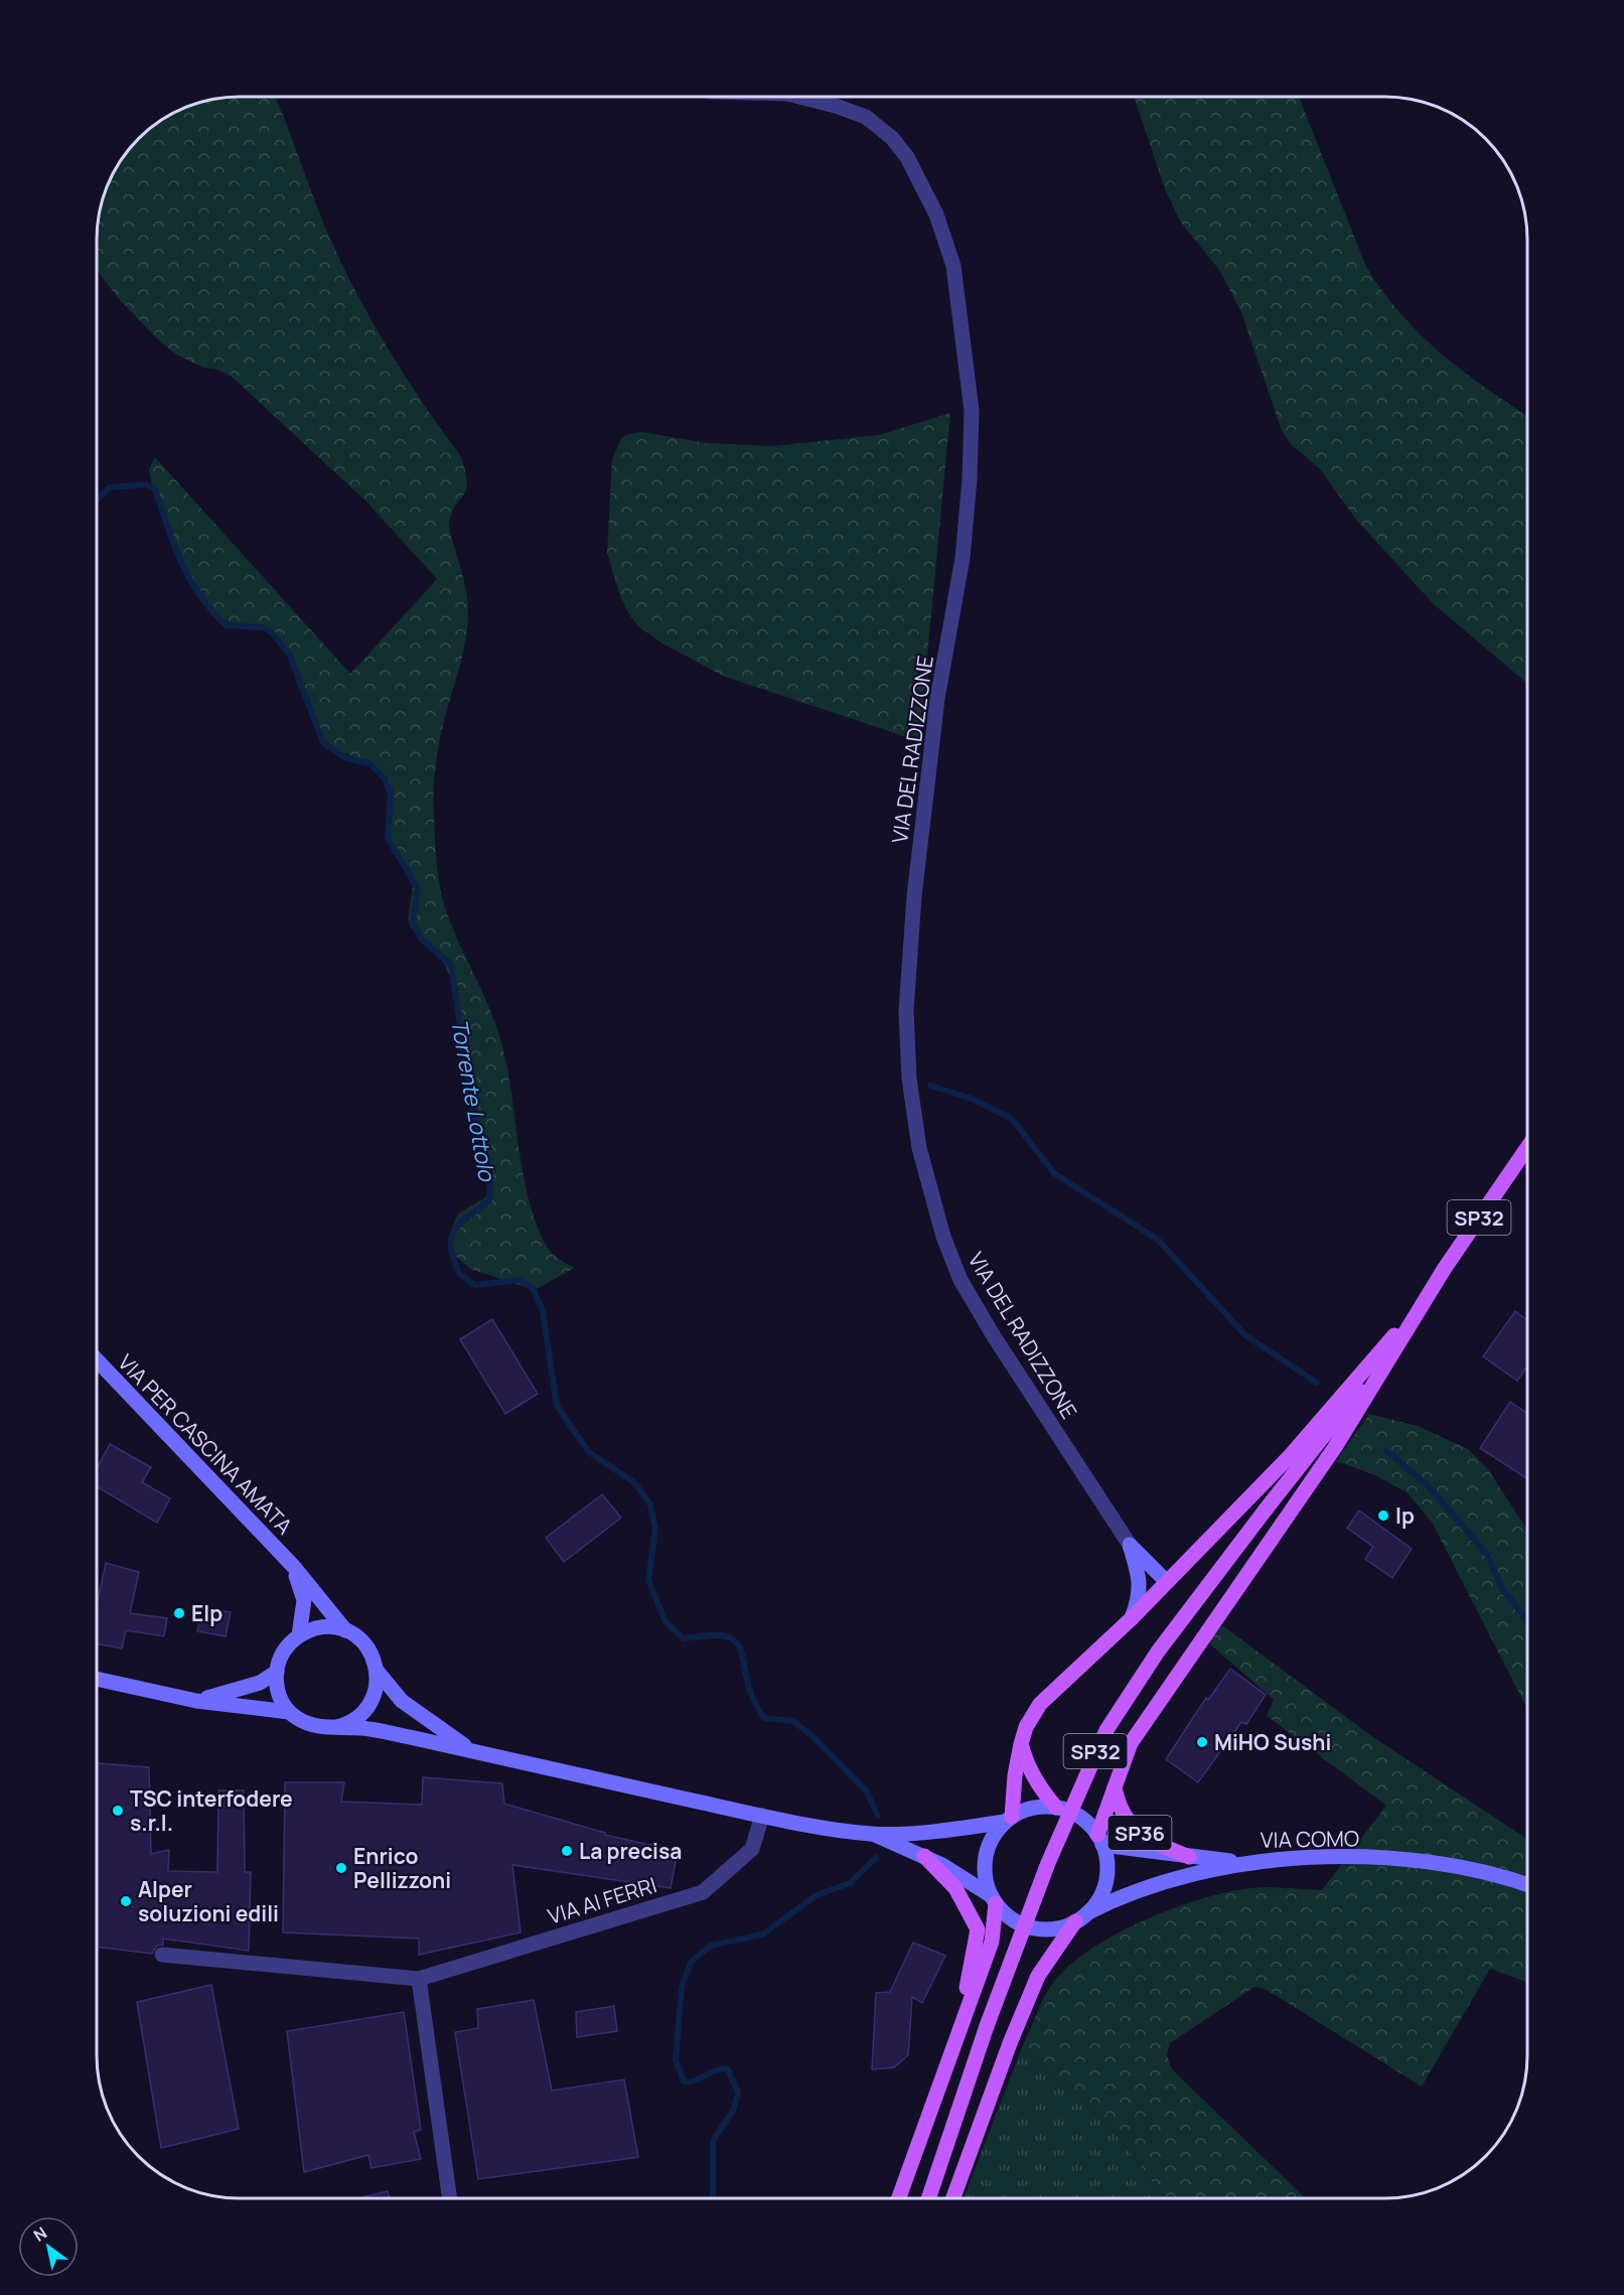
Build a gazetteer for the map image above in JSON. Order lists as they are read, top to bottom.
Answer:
{
  "streets": {
    "main road": [
      "SP32",
      "VIA PER CASCINA AMATA",
      "SP36",
      "VIA COMO"
    ],
    "street": ["VIA DEL RADIZZONE", "VIA AI FERRI"]
  },
  "crossings": [
    ["SP36", "VIA COMO"]
  ],
  "water": ["Torrente Lottolo"],
  "places": [
    "Ip",
    "Elp",
    "MiHO Sushi",
    "TSC interfodere s.r.l.",
    "La precisa",
    "Enrico Pellizzoni",
    "Alper soluzioni edili"
  ],
  "north": "top left"
}
